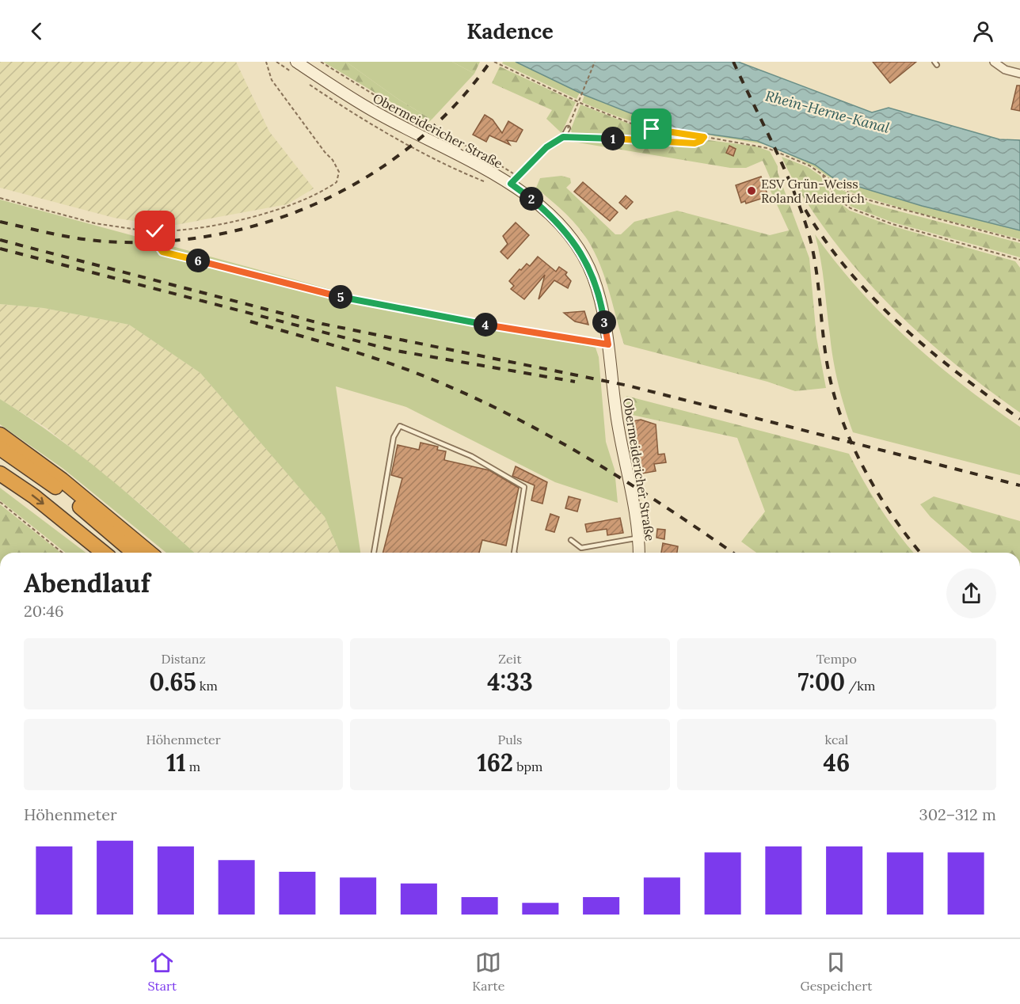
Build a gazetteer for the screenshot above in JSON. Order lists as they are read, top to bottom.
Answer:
{
  "streets": {
    "main road": ["Obermeidericher Straße"]
  },
  "water": ["Rhein-Herne-Kanal"],
  "places": ["ESV Grün-Weiss Roland Meiderich"],
  "page": {
    "header": "Kadence",
    "pins": [
      "1",
      "2",
      "6",
      "5",
      "3",
      "4"
    ],
    "heading": ["Abendlauf", "20:46"],
    "stats": [
      ["Distanz", "0.65 km"],
      ["Zeit", "4:33"],
      ["Tempo", "7:00 /km"],
      ["Höhenmeter", "11 m"],
      ["Puls", "162 bpm"],
      ["kcal", "46"]
    ],
    "chart": ["Höhenmeter", "302–312 m"],
    "tabs": ["Start", "Karte", "Gespeichert"]
  }
}
